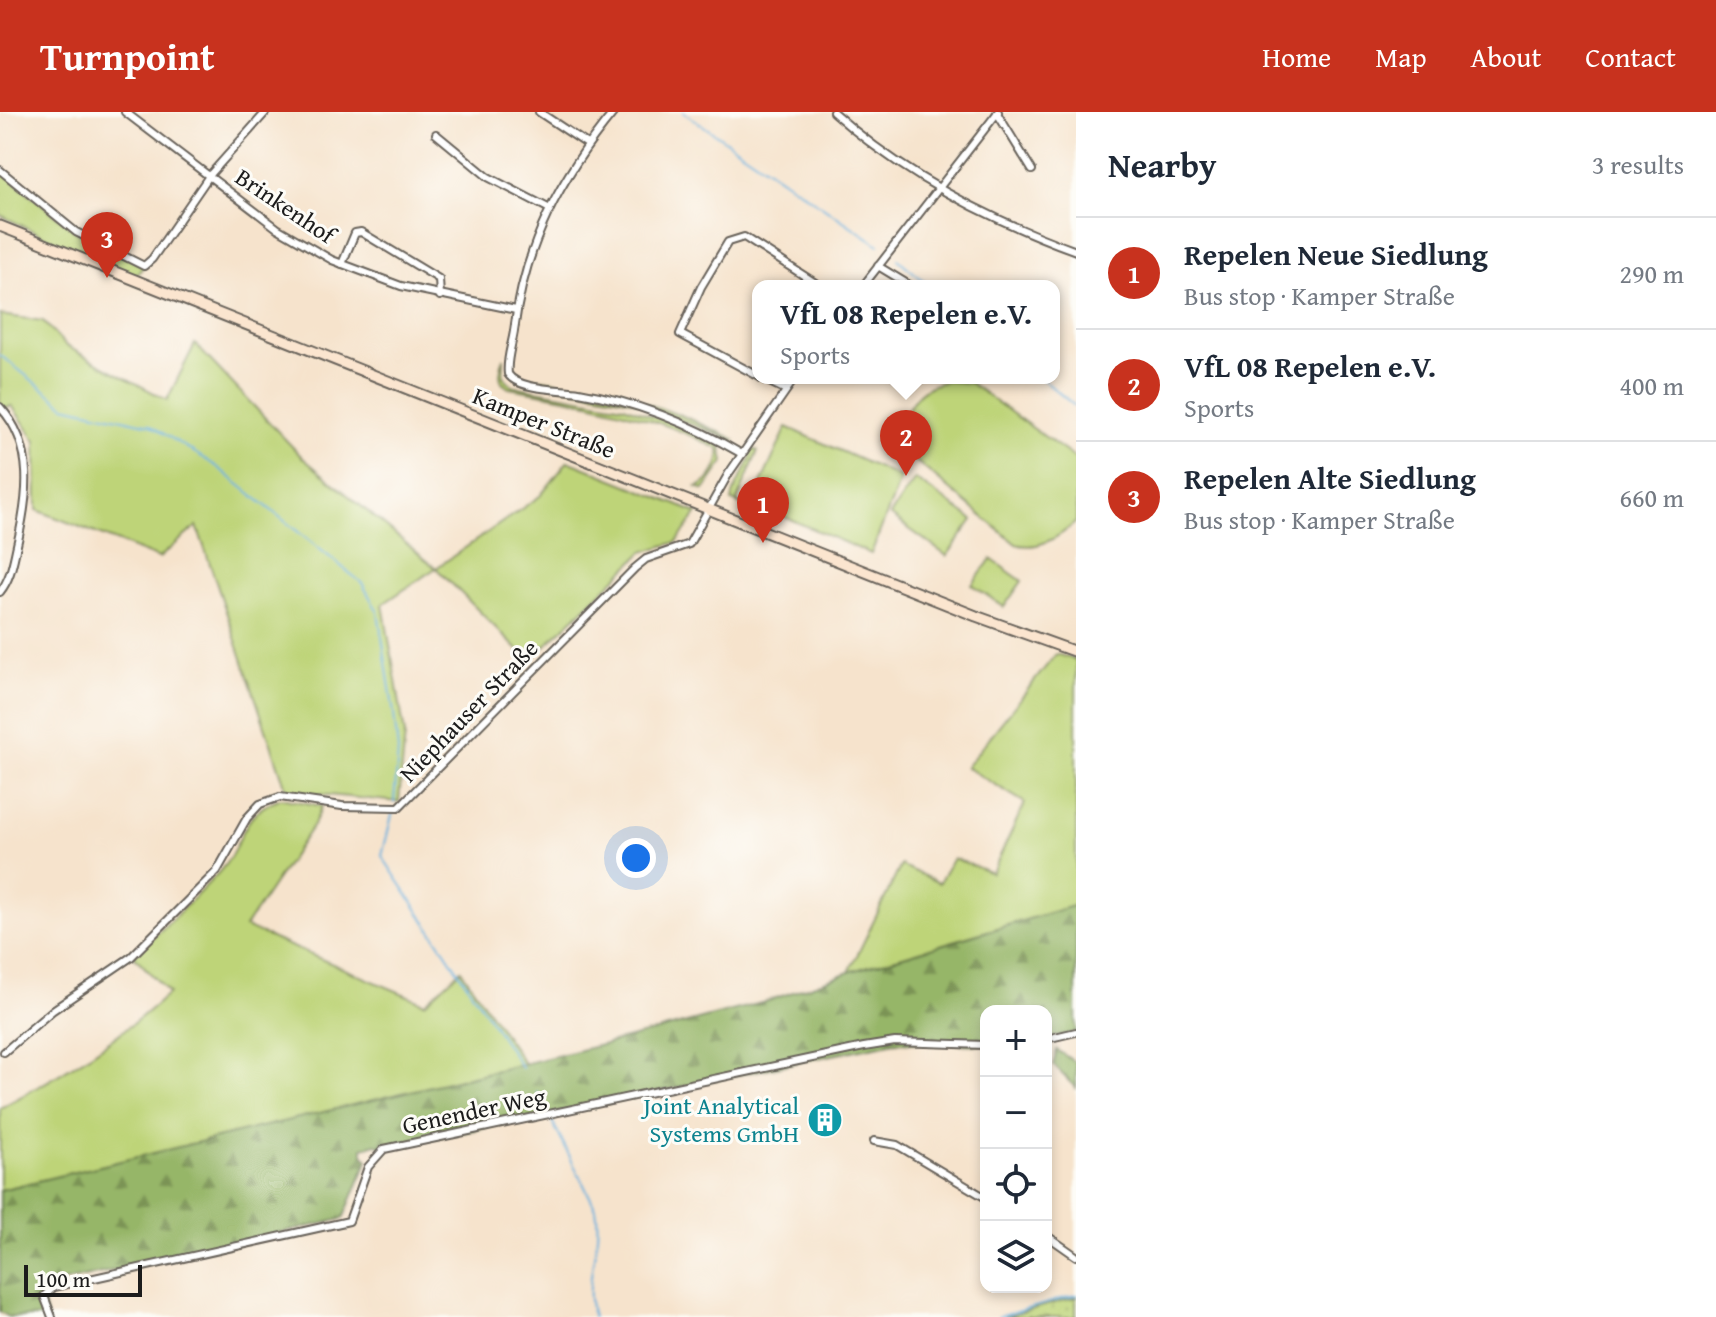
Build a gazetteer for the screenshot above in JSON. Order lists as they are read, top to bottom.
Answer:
{
  "streets": {
    "main road": ["Kamper Straße"],
    "street": ["Brinkenhof", "Niephauser Straße", "Genender Weg"]
  },
  "crossings": [
    ["Brinkenhof", "Kamper Straße"],
    ["Kamper Straße", "Niephauser Straße"]
  ],
  "places": {
    "building": ["Joint Analytical Systems GmbH"]
  },
  "scale_bar": "100 m",
  "page": {
    "header": "Turnpoint",
    "nav": [
      "Home",
      "Map",
      "About",
      "Contact"
    ],
    "heading": ["Nearby", "3 results"],
    "pins": ["3", "2", "1"],
    "list": [
      {
        "mark": "1",
        "name": "Repelen Neue Siedlung",
        "note": "Bus stop · Kamper Straße",
        "value": "290 m"
      },
      {
        "mark": "2",
        "name": "VfL 08 Repelen e.V.",
        "note": "Sports",
        "value": "400 m"
      },
      {
        "mark": "3",
        "name": "Repelen Alte Siedlung",
        "note": "Bus stop · Kamper Straße",
        "value": "660 m"
      }
    ],
    "popup": ["VfL 08 Repelen e.V.", "Sports"],
    "map_buttons": ["+", "−"],
    "scale": "100 m"
  }
}
